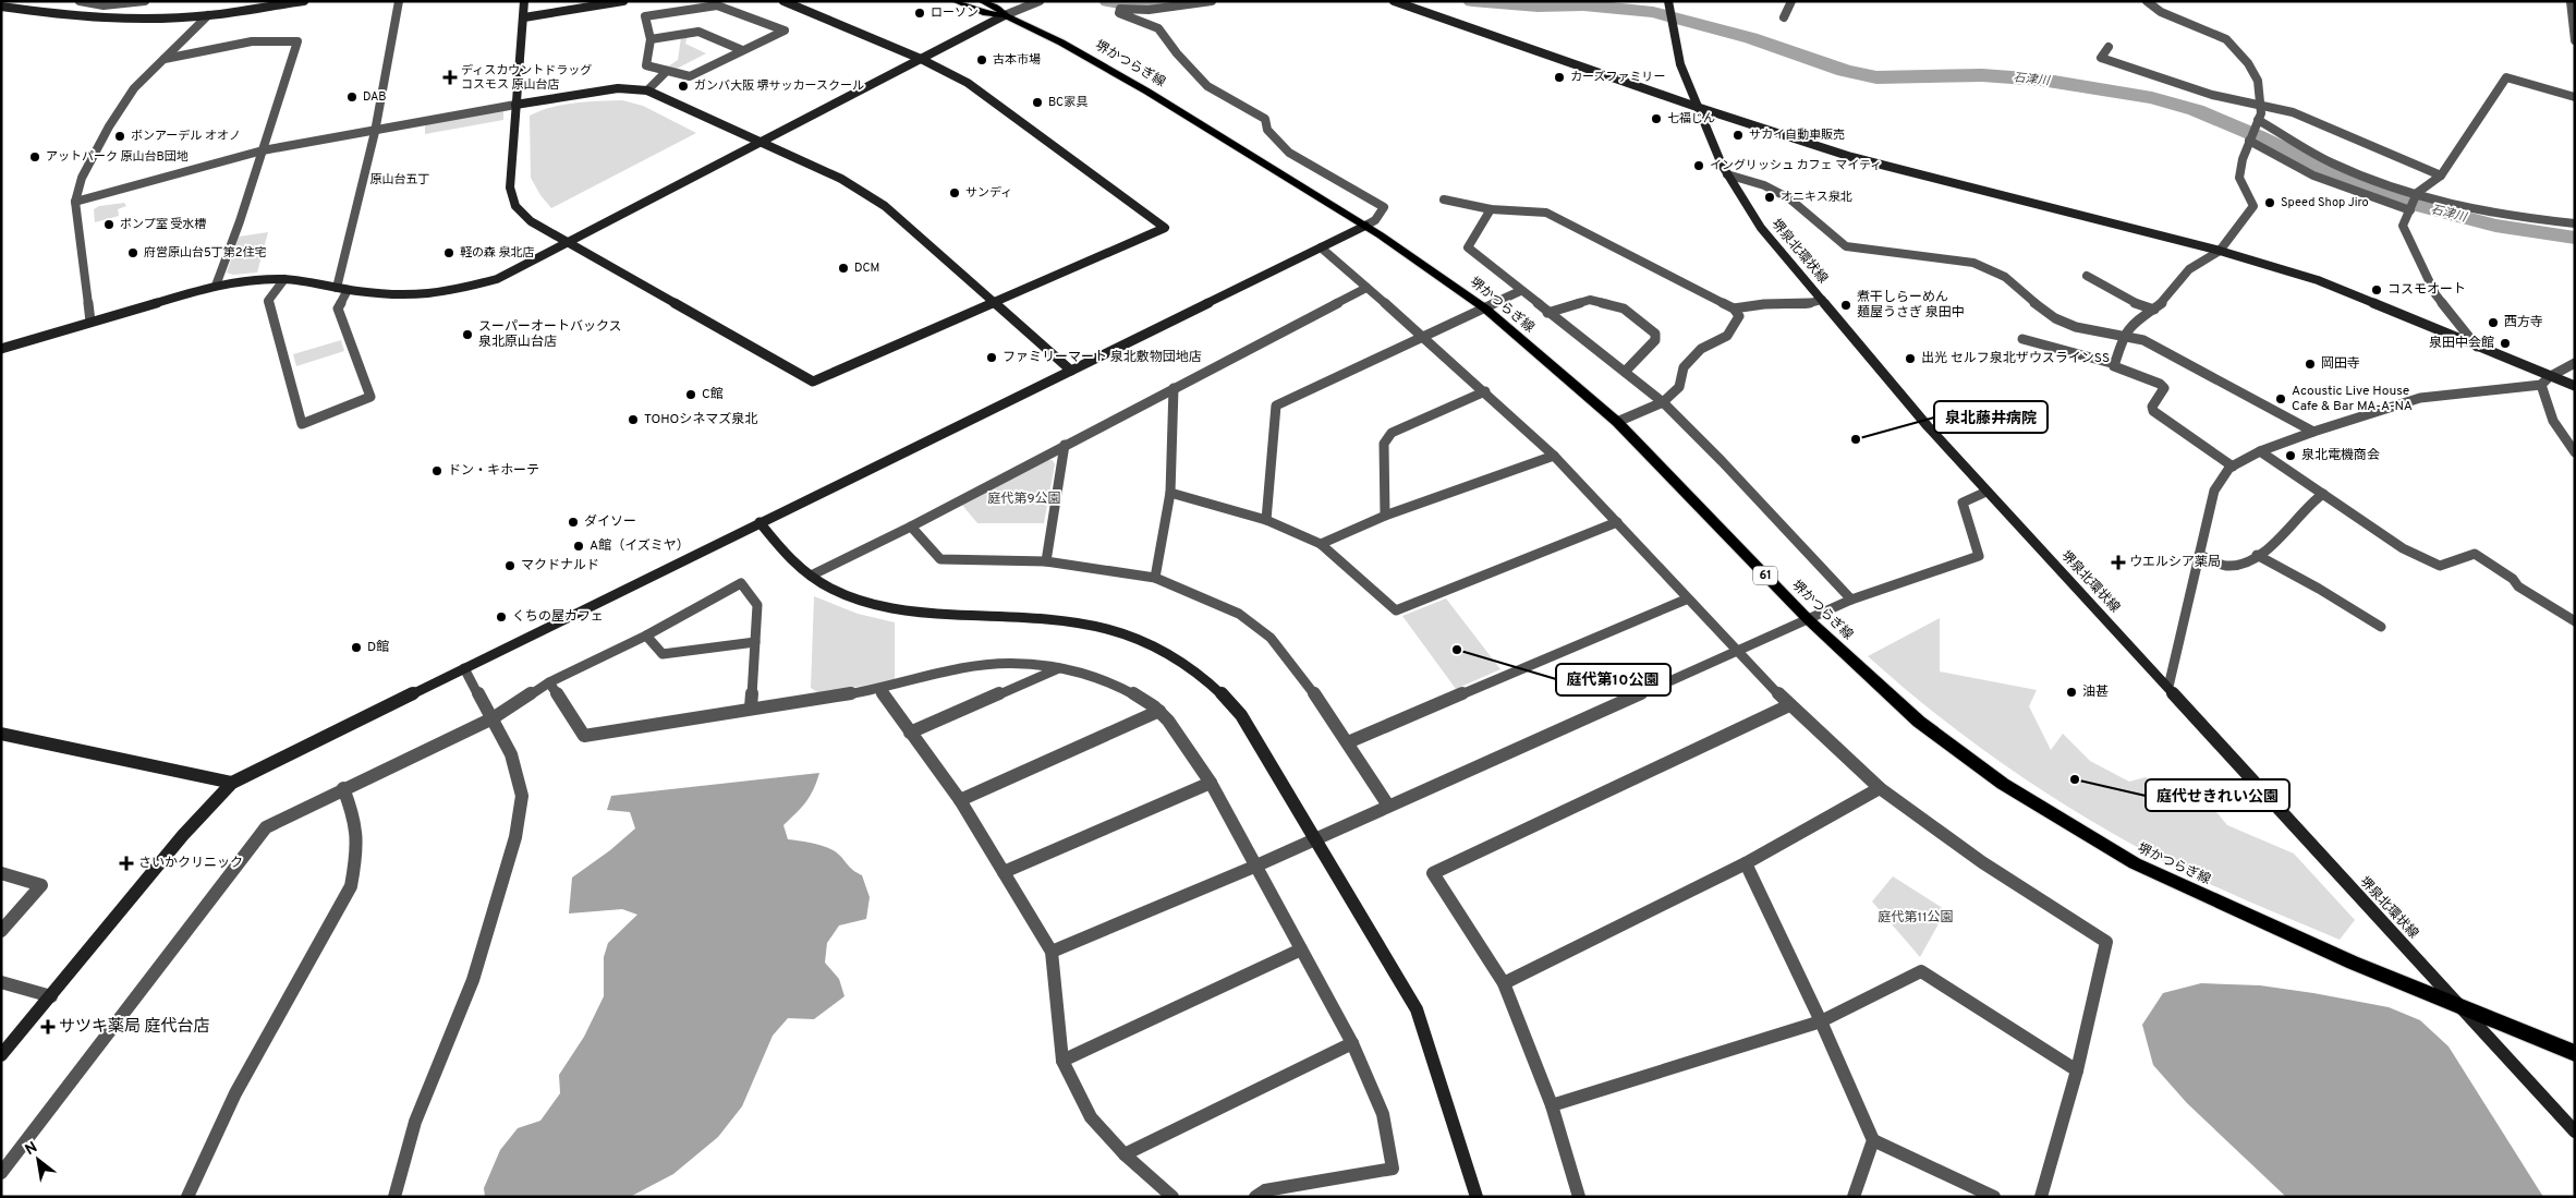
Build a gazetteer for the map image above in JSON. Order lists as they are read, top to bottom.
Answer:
{
  "streets": {
    "main road": ["堺かつらぎ線", "61"],
    "street": ["堺泉北環状線"]
  },
  "crossings": [
    ["堺かつらぎ線", "堺泉北環状線"]
  ],
  "districts": ["原山台五丁"],
  "water": ["石津川"],
  "parks": ["庭代第9公園", "庭代第11公園"],
  "places": {
    "other": [
      "ローソン",
      "古本市場",
      "カーズファミリー",
      "ガンバ大阪 堺サッカースクール",
      "DAB",
      "BC家具",
      "七福じん",
      "サカイ自動車販売",
      "ボンアーデル オオノ",
      "アットパーク 原山台B団地",
      "イングリッシュ カフェ マイティ",
      "サンディ",
      "オニキス泉北",
      "Speed Shop Jiro",
      "ポンプ室 受水槽",
      "府営原山台5丁第2住宅",
      "軽の森 泉北店",
      "DCM",
      "コスモオート",
      "煮干しらーめん 麺屋うさぎ 泉田中",
      "西方寺",
      "スーパーオートバックス 泉北原山台店",
      "泉田中会館",
      "ファミリーマート 泉北敷物団地店",
      "出光 セルフ泉北ザウスラインSS",
      "岡田寺",
      "C館",
      "Acoustic Live House Cafe & Bar MA-A-NA",
      "TOHOシネマズ泉北",
      "泉北藤井病院",
      "泉北電機商会",
      "ドン・キホーテ",
      "ダイソー",
      "A館（イズミヤ）",
      "マクドナルド",
      "くちの屋カフェ",
      "D館",
      "庭代第10公園",
      "油甚",
      "庭代せきれい公園"
    ],
    "health": [
      "ディスカウントドラッグ コスモス 原山台店",
      "ウエルシア薬局",
      "さいかクリニック",
      "サツキ薬局 庭代台店"
    ]
  },
  "north": "top left"
}
